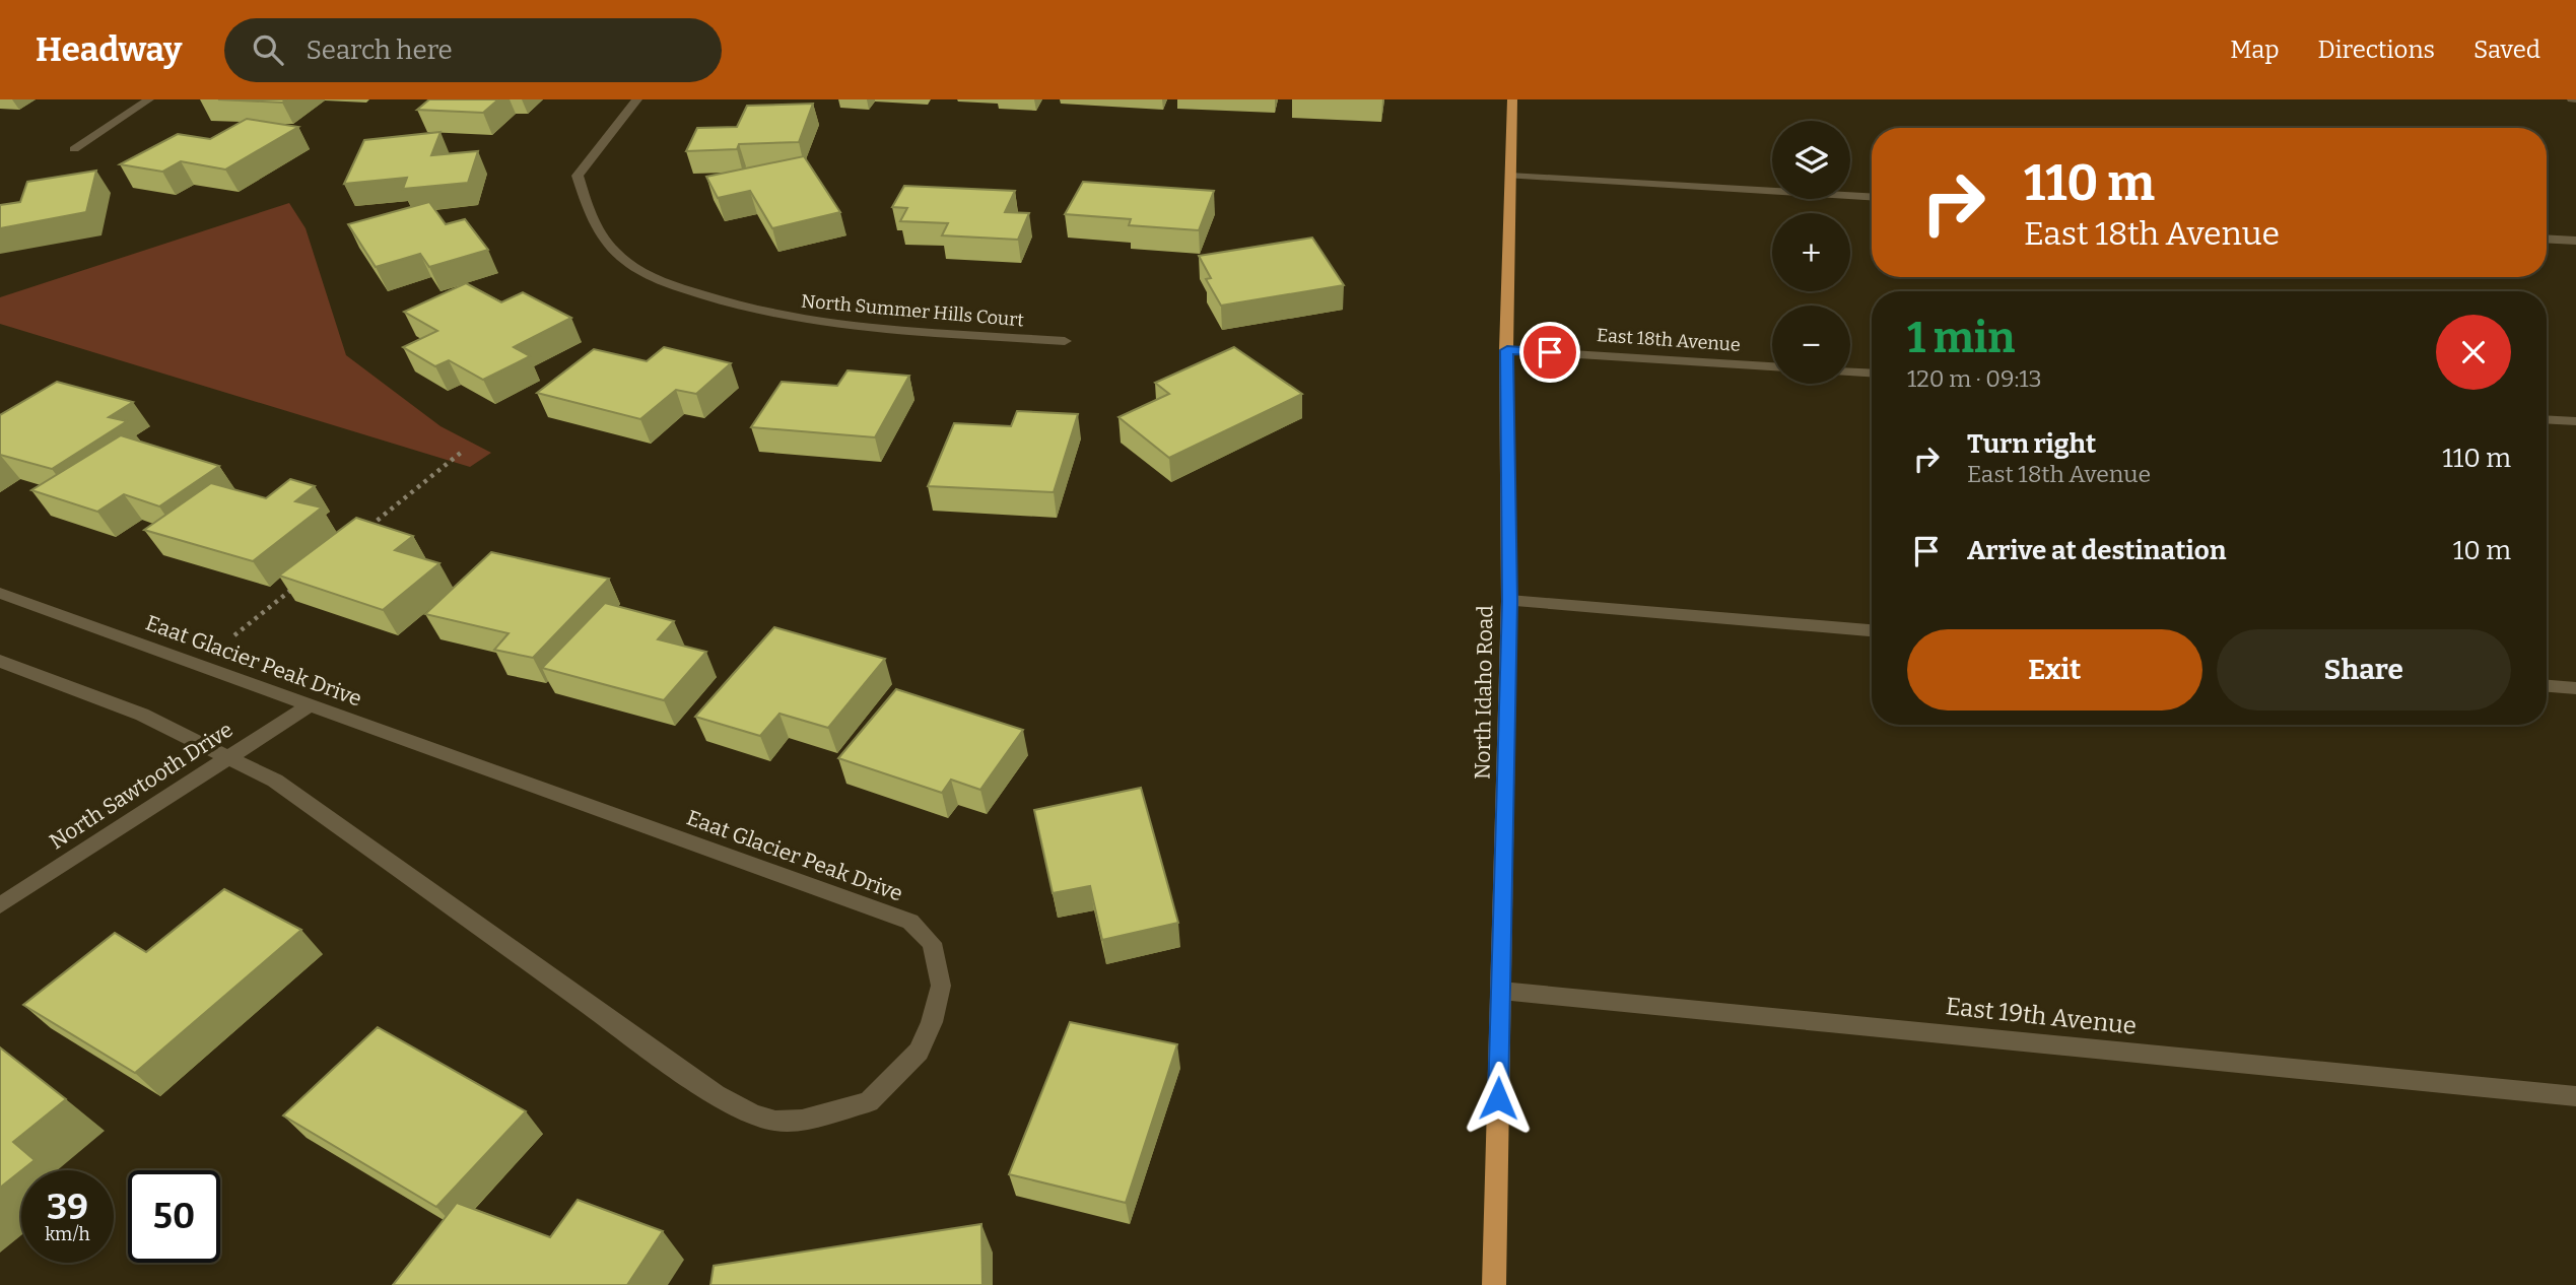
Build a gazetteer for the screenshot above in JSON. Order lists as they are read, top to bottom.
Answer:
{
  "streets": {
    "main road": ["North Idaho Road"],
    "street": [
      "North Summer Hills Court",
      "East 18th Avenue",
      "Eaat Glacier Peak Drive",
      "North Sawtooth Drive",
      "East 19th Avenue"
    ]
  },
  "crossings": [
    ["East 18th Avenue", "North Idaho Road"],
    ["Eaat Glacier Peak Drive", "North Sawtooth Drive"],
    ["North Idaho Road", "East 19th Avenue"]
  ],
  "page": {
    "header": "Headway",
    "search": "Search here",
    "nav": ["Map", "Directions", "Saved"],
    "map_buttons": ["+", "−"],
    "turn": ["110 m", "East 18th Avenue"],
    "heading": ["1 min", "120 m · 09:13"],
    "list": [
      {
        "name": "Turn right",
        "note": "East 18th Avenue",
        "value": "110 m"
      },
      {
        "name": "Arrive at destination",
        "value": "10 m"
      }
    ],
    "buttons": ["Exit", "Share"],
    "speed": "39 km/h",
    "limit": "50"
  }
}
